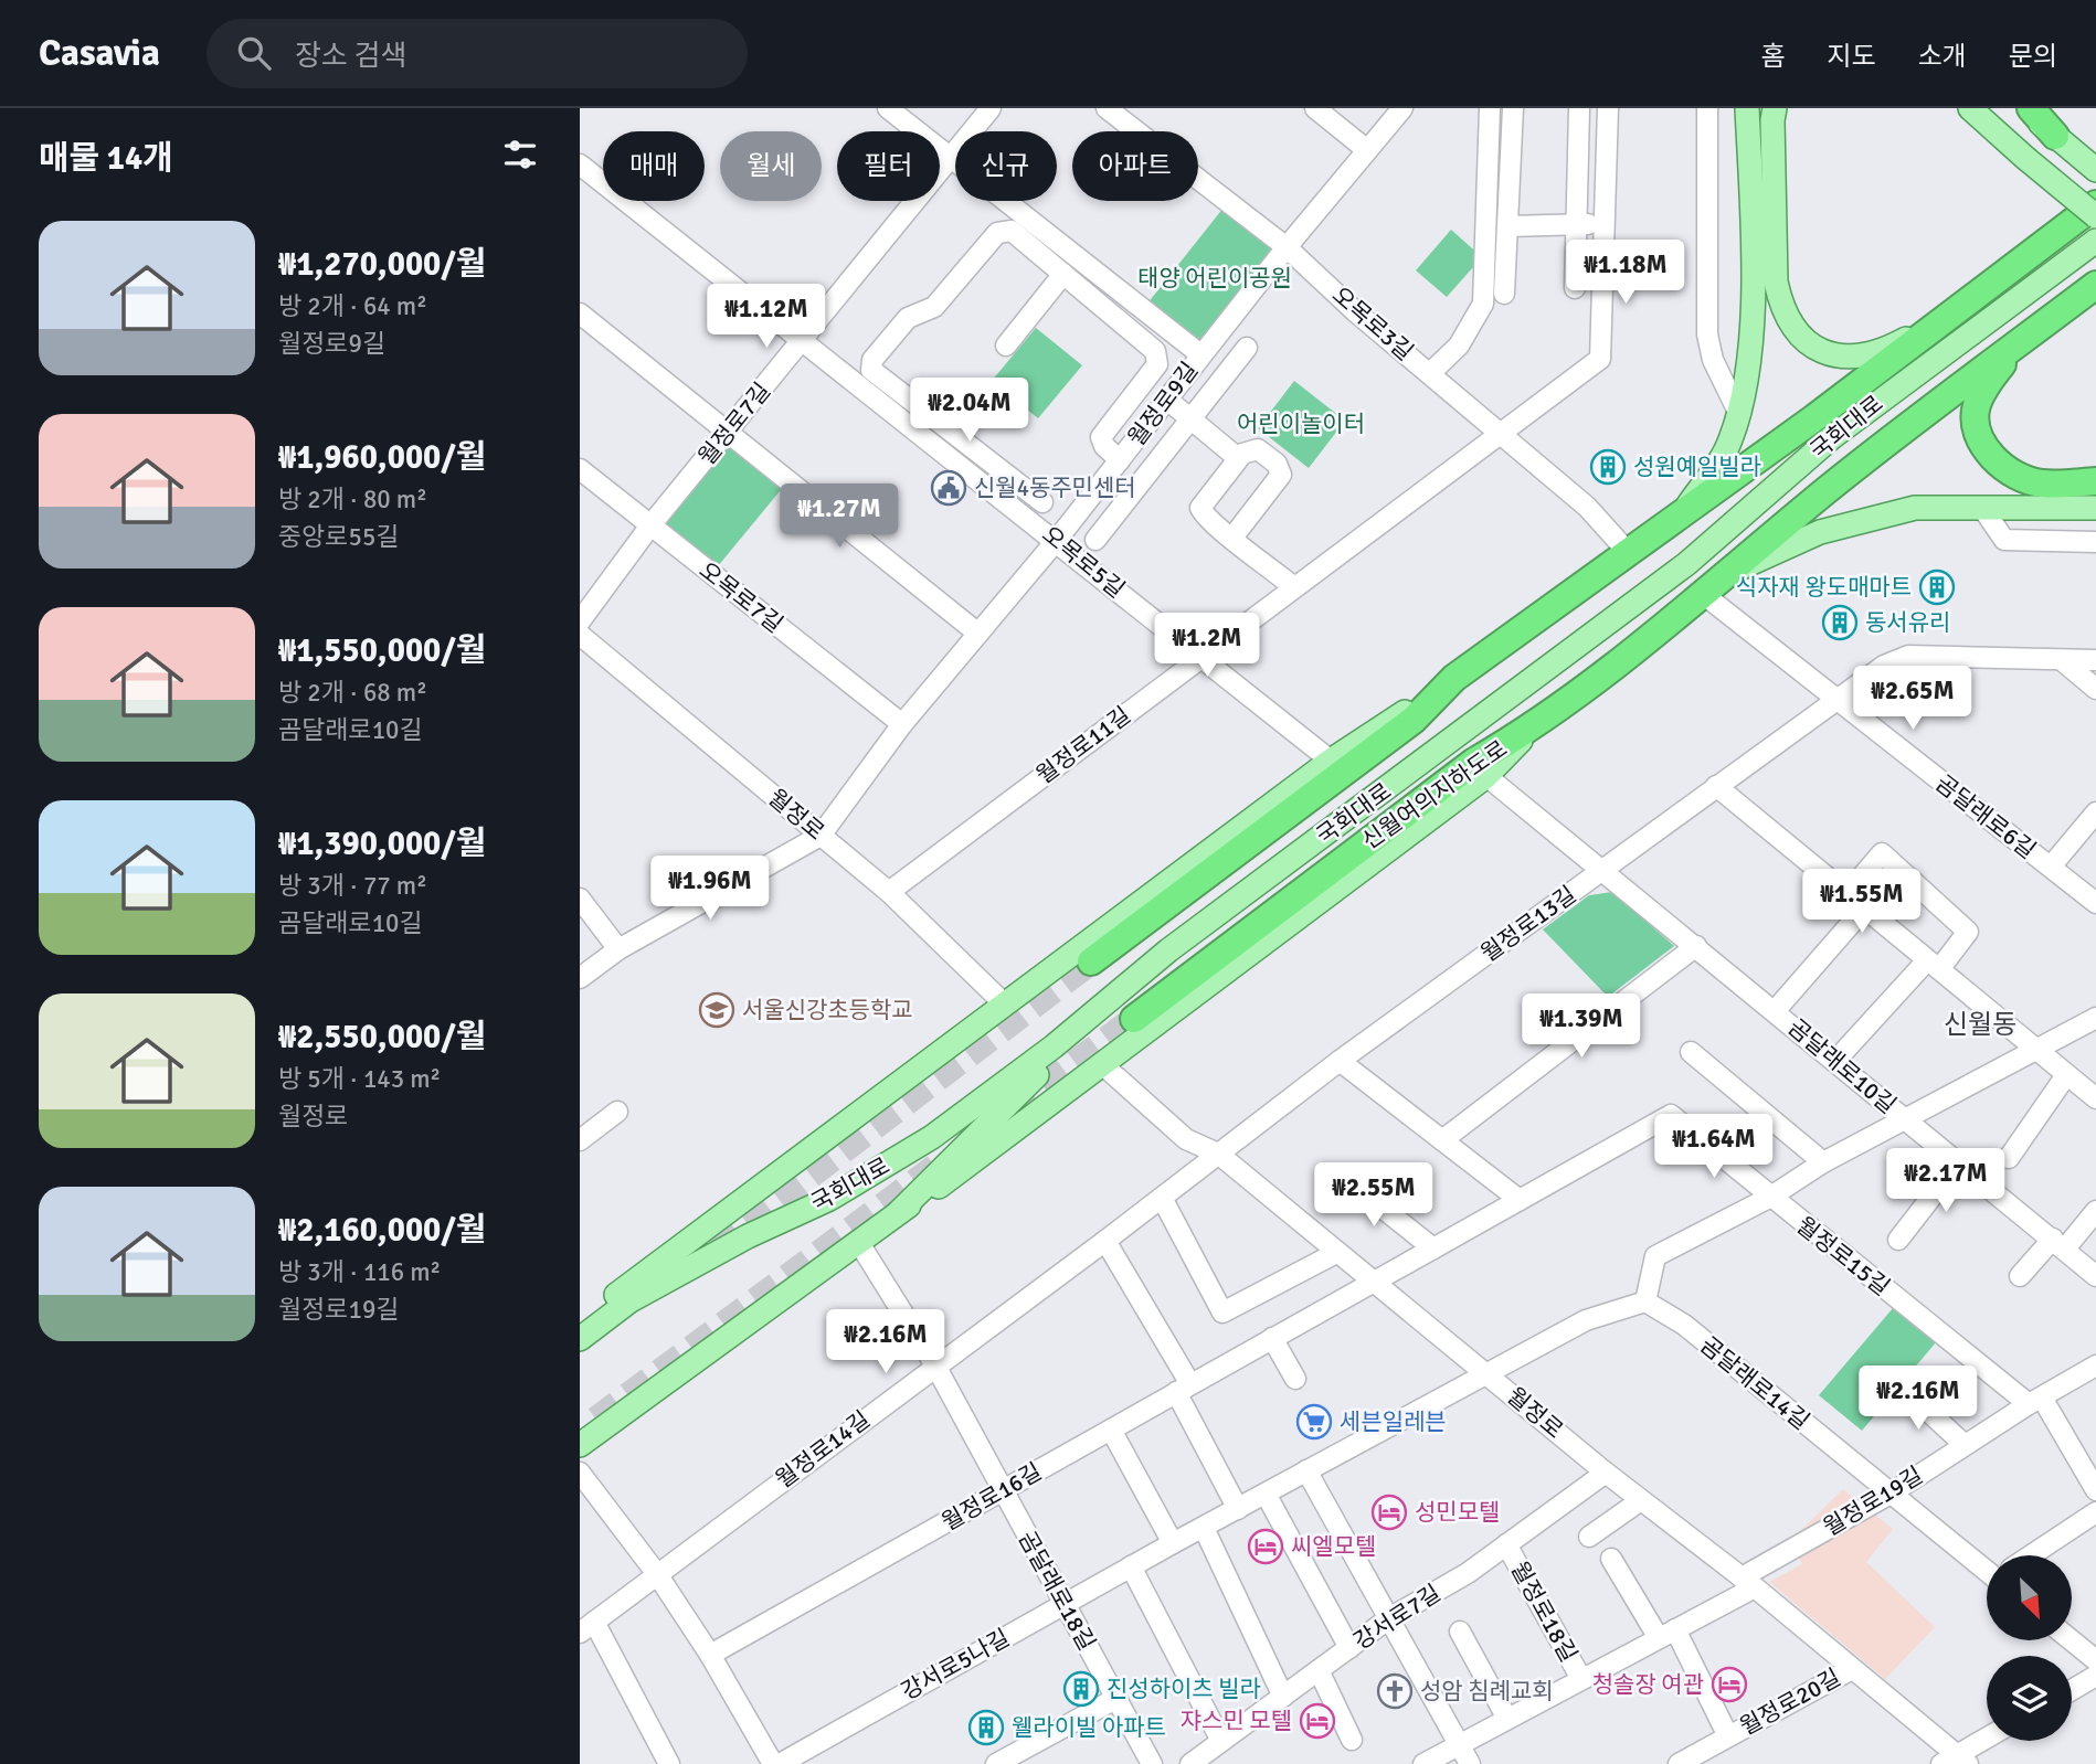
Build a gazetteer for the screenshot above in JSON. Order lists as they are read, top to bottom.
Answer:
{
  "streets": {
    "highway": ["신월여의지하도로"],
    "main road": ["국회대로"],
    "street": [
      "오목로3길",
      "월정로9길",
      "월정로7길",
      "오목로5길",
      "오목로7길",
      "월정로11길",
      "월정로",
      "곰달래로6길",
      "월정로13길",
      "곰달래로10길",
      "월정로15길",
      "곰달래로14길",
      "월정로14길",
      "월정로16길",
      "월정로19길",
      "곰달래로18길",
      "월정로18길",
      "강서로7길",
      "강서로5나길",
      "월정로20길"
    ]
  },
  "crossings": [
    ["오목로3길", "월정로9길"],
    ["오목로3길", "월정로11길"],
    ["월정로9길", "월정로7길"],
    ["월정로9길", "오목로5길"],
    ["월정로9길", "오목로7길"],
    ["월정로9길", "월정로"],
    ["월정로7길", "오목로5길"],
    ["월정로7길", "오목로7길"],
    ["오목로5길", "월정로11길"],
    ["월정로11길", "월정로"],
    ["신월여의지하도로", "곰달래로6길"],
    ["월정로", "월정로13길"],
    ["월정로", "월정로15길"],
    ["월정로", "월정로14길"],
    ["월정로", "월정로16길"],
    ["월정로", "월정로19길"],
    ["월정로", "월정로18길"],
    ["월정로", "강서로7길"],
    ["월정로", "강서로5나길"],
    ["월정로", "월정로20길"],
    ["곰달래로6길", "월정로13길"],
    ["월정로13길", "곰달래로10길"],
    ["월정로13길", "월정로14길"],
    ["월정로15길", "월정로16길"],
    ["월정로15길", "월정로19길"],
    ["곰달래로14길", "월정로19길"],
    ["월정로14길", "곰달래로18길"],
    ["월정로16길", "곰달래로18길"],
    ["월정로19길", "월정로18길"],
    ["곰달래로18길", "강서로5나길"],
    ["월정로18길", "강서로7길"],
    ["월정로18길", "월정로20길"]
  ],
  "districts": ["신월동"],
  "parks": ["태양 어린이공원", "어린이놀이터"],
  "places": {
    "building": [
      "성원예일빌라",
      "식자재 왕도매마트",
      "동서유리",
      "진성하이츠 빌라",
      "웰라이빌 아파트"
    ],
    "public building": ["신월4동주민센터"],
    "school or university": ["서울신강초등학교"],
    "supermarket": ["세븐일레븐"],
    "hotel": [
      "성민모텔",
      "씨엘모텔",
      "청솔장 여관",
      "쟈스민 모텔"
    ],
    "church": ["성암 침례교회"]
  },
  "north": "bottom right",
  "page": {
    "header": "Casavia",
    "search": "장소 검색",
    "nav": [
      "홈",
      "지도",
      "소개",
      "문의"
    ],
    "heading": "매물 14개",
    "chip": [
      "매매",
      "월세",
      "필터",
      "신규",
      "아파트"
    ],
    "list": [
      {
        "name": "₩1,270,000/월",
        "note": "방 2개 · 64 m² · 월정로9길"
      },
      {
        "name": "₩1,960,000/월",
        "note": "방 2개 · 80 m² · 중앙로55길"
      },
      {
        "name": "₩1,550,000/월",
        "note": "방 2개 · 68 m² · 곰달래로10길"
      },
      {
        "name": "₩1,390,000/월",
        "note": "방 3개 · 77 m² · 곰달래로10길"
      },
      {
        "name": "₩2,550,000/월",
        "note": "방 5개 · 143 m² · 월정로"
      },
      {
        "name": "₩2,160,000/월",
        "note": "방 3개 · 116 m² · 월정로19길"
      }
    ],
    "price": [
      "₩1.18M",
      "₩1.12M",
      "₩2.04M",
      "₩1.27M",
      "₩1.2M",
      "₩2.65M",
      "₩1.96M",
      "₩1.55M",
      "₩1.39M",
      "₩1.64M",
      "₩2.17M",
      "₩2.55M",
      "₩2.16M",
      "₩2.16M"
    ]
  }
}
